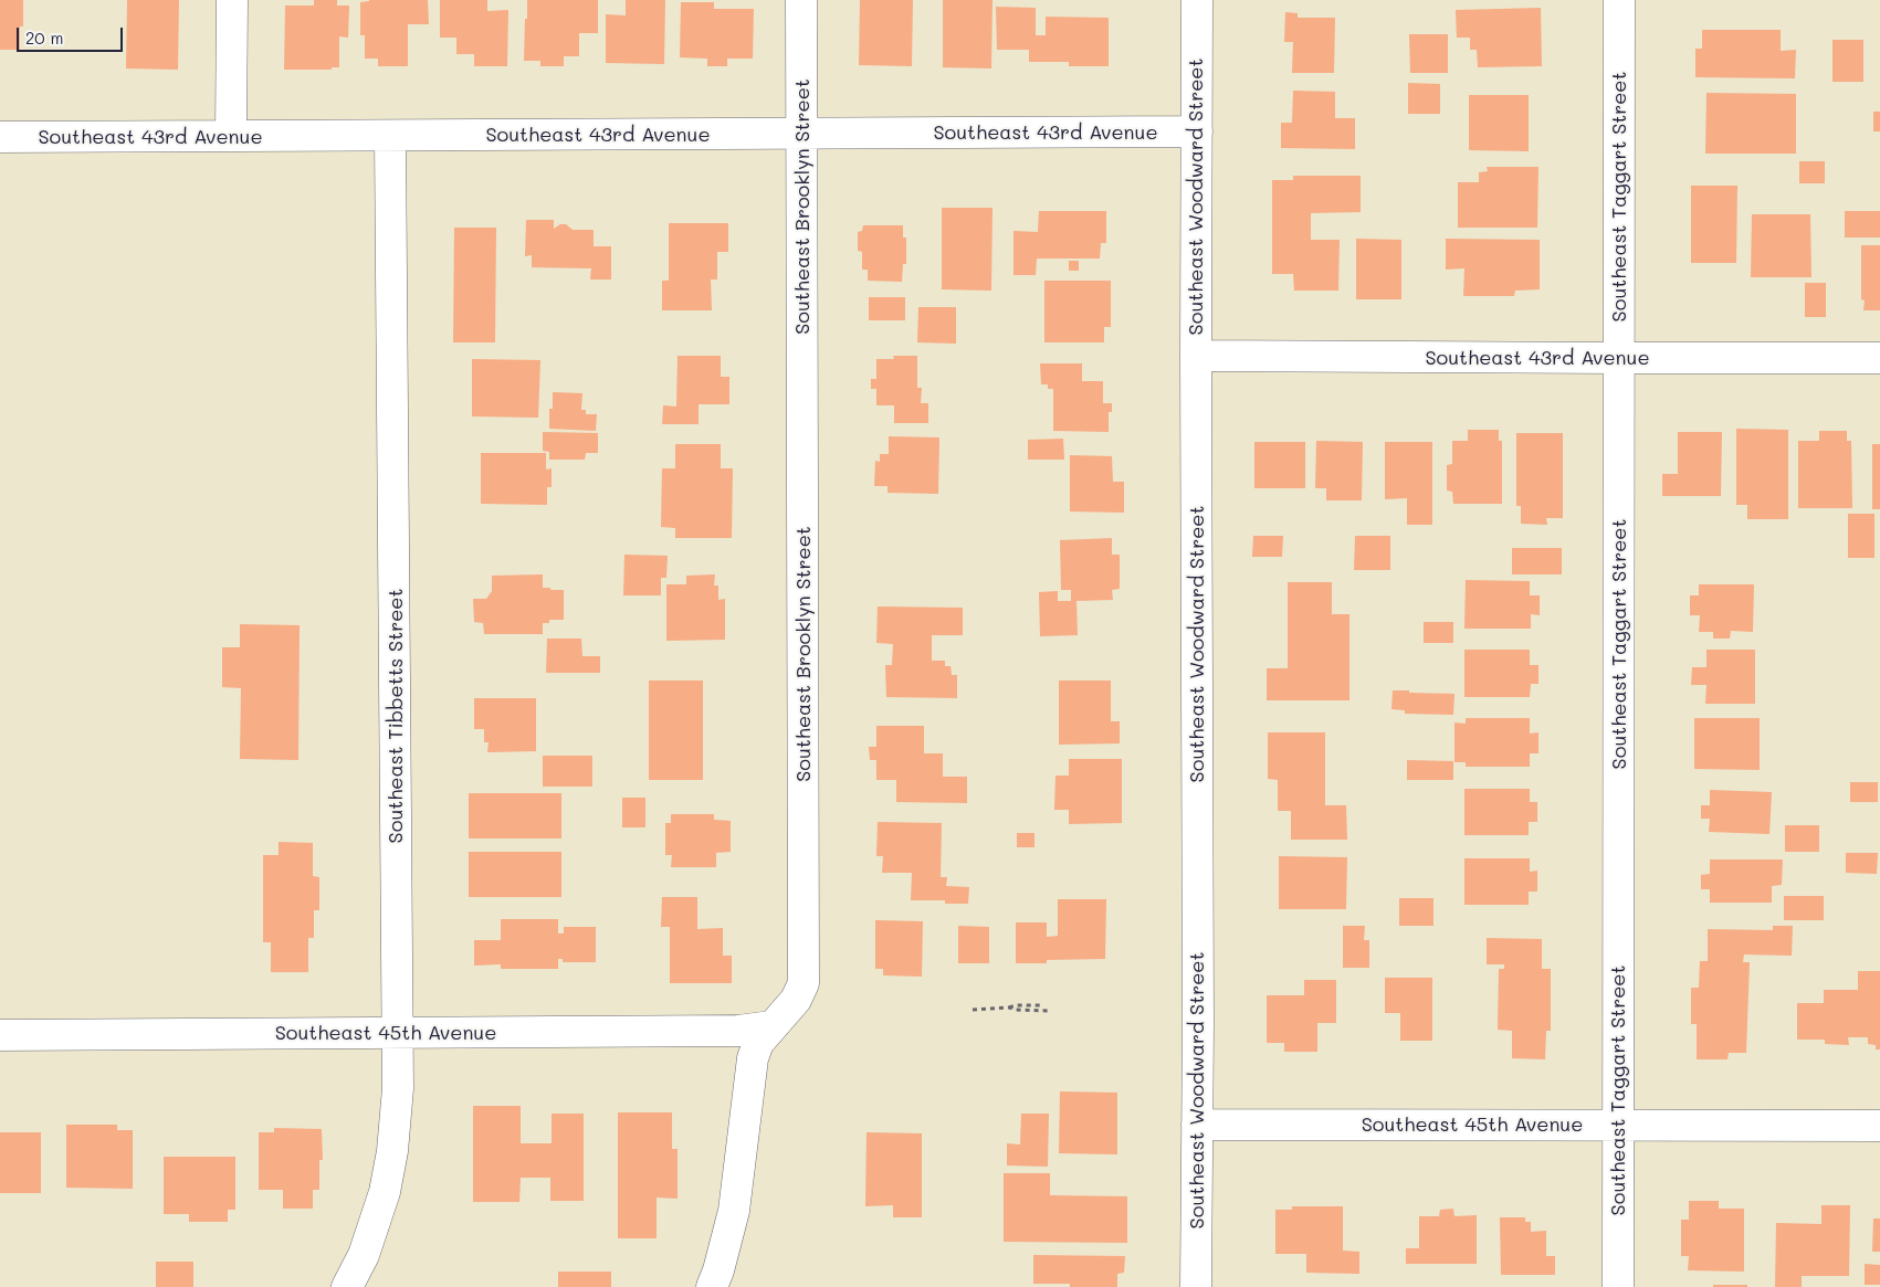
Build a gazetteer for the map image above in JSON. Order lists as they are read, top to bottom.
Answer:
{
  "streets": {
    "street": [
      "Southeast 43rd Avenue",
      "Southeast Woodward Street",
      "Southeast Taggart Street",
      "Southeast Brooklyn Street",
      "Southeast Tibbetts Street",
      "Southeast 45th Avenue"
    ]
  },
  "crossings": [
    ["Southeast 43rd Avenue", "Southeast Woodward Street"],
    ["Southeast 43rd Avenue", "Southeast Taggart Street"],
    ["Southeast 43rd Avenue", "Southeast Brooklyn Street"],
    ["Southeast 43rd Avenue", "Southeast Tibbetts Street"],
    ["Southeast Woodward Street", "Southeast 45th Avenue"],
    ["Southeast Taggart Street", "Southeast 45th Avenue"],
    ["Southeast Brooklyn Street", "Southeast 45th Avenue"],
    ["Southeast Tibbetts Street", "Southeast 45th Avenue"]
  ],
  "scale_bar": "20 m"
}
